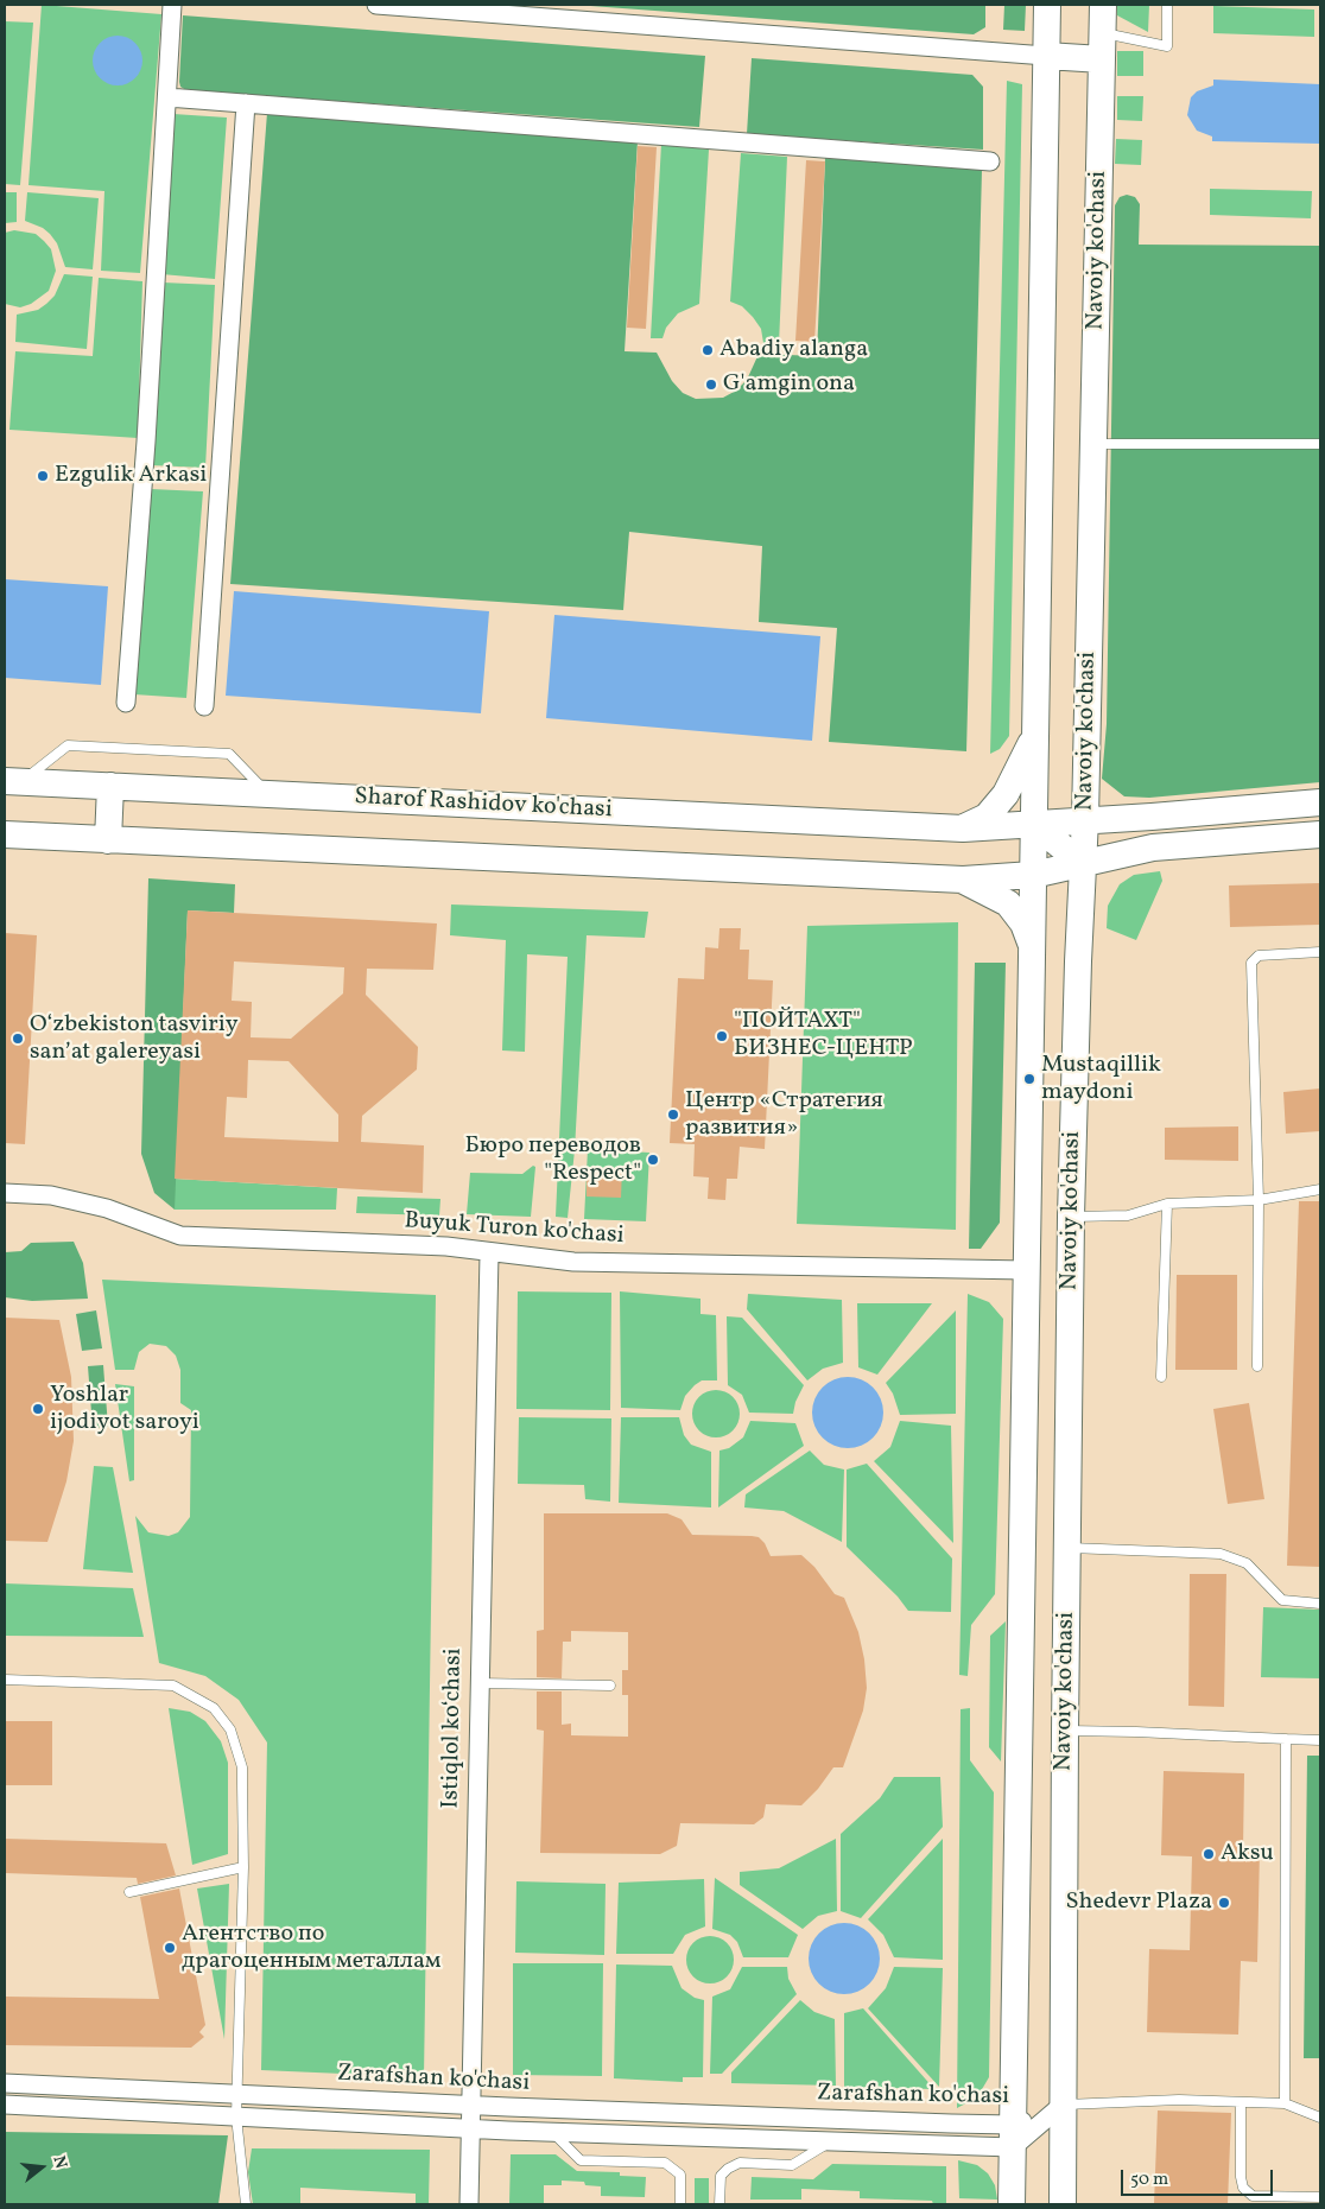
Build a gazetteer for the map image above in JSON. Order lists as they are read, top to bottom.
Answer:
{
  "streets": {
    "main road": ["Navoiy ko'chasi", "Sharof Rashidov ko'chasi"],
    "street": ["Buyuk Turon ko'chasi", "Istiqlol ko‘chasi", "Zarafshan ko'chasi"]
  },
  "crossings": [
    ["Navoiy ko'chasi", "Sharof Rashidov ko'chasi"],
    ["Navoiy ko'chasi", "Buyuk Turon ko'chasi"],
    ["Navoiy ko'chasi", "Zarafshan ko'chasi"],
    ["Buyuk Turon ko'chasi", "Istiqlol ko‘chasi"],
    ["Istiqlol ko‘chasi", "Zarafshan ko'chasi"]
  ],
  "places": [
    "Abadiy alanga",
    "G'amgin ona",
    "Ezgulik Arkasi",
    "\"ПОЙТАХТ\" БИЗНЕС-ЦЕНТР",
    "Oʻzbekiston tasviriy sanʼat galereyasi",
    "Mustaqillik maydoni",
    "Центр «Стратегия развития»",
    "Бюро переводов \"Respect\"",
    "Yoshlar ijodiyot saroyi",
    "Aksu",
    "Shedevr Plaza",
    "Агентство по драгоценным металлам"
  ],
  "scale_bar": "50 m",
  "north": "right"
}
